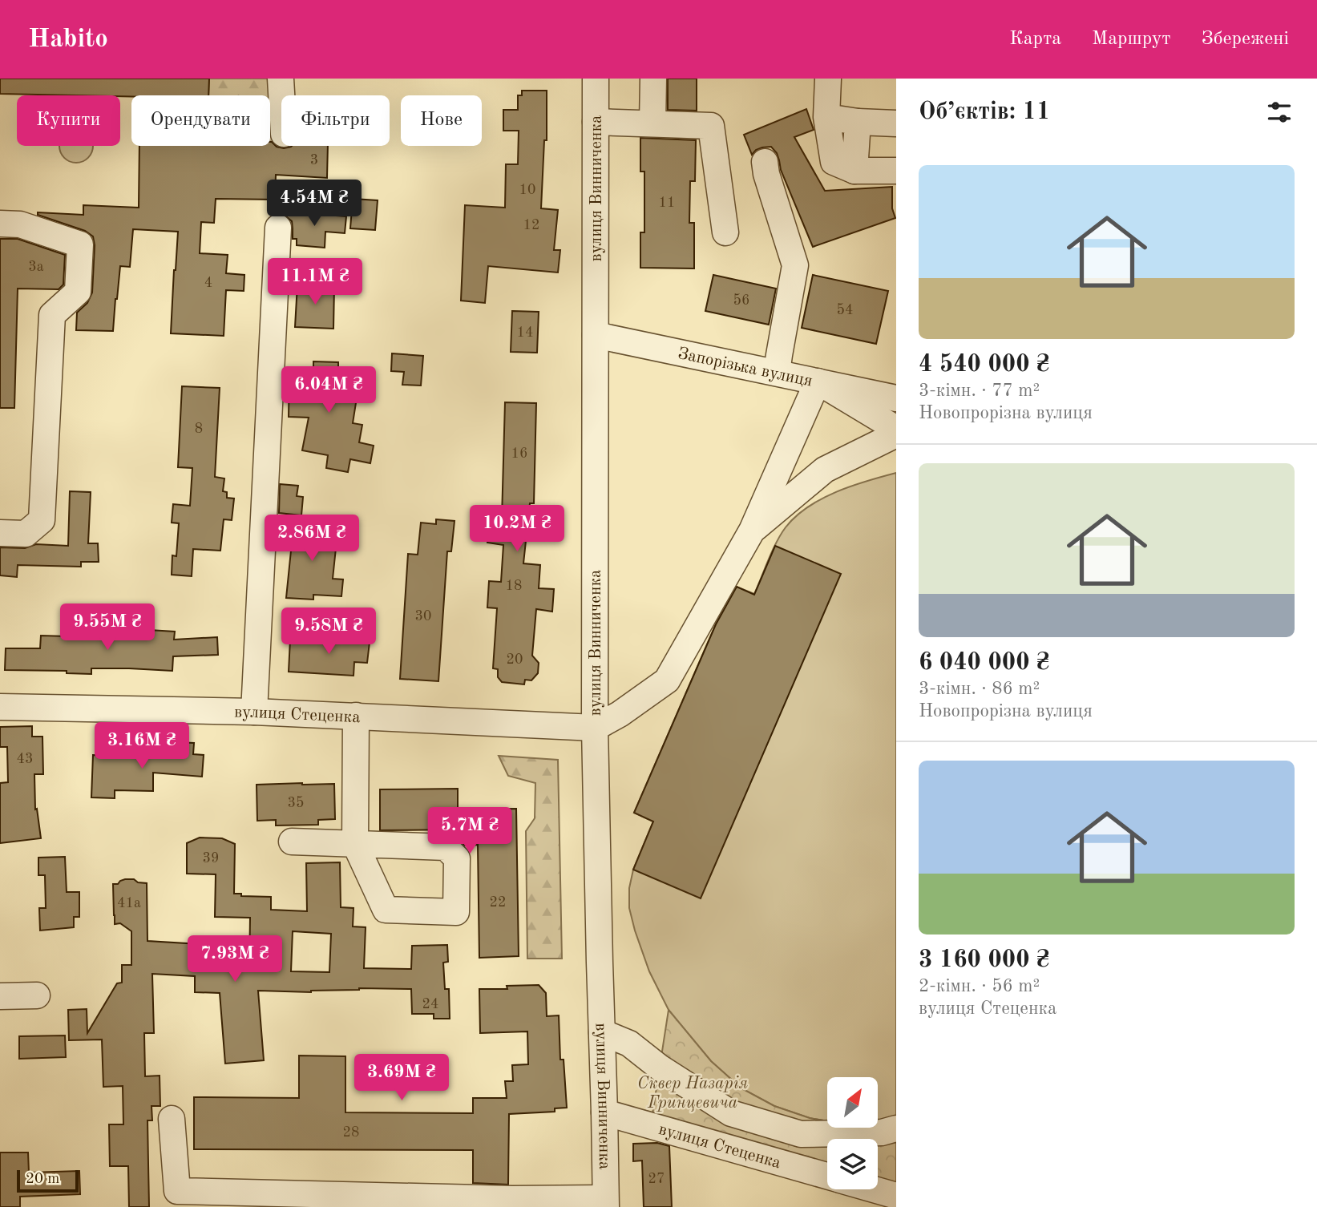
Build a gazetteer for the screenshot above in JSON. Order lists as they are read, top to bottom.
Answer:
{
  "streets": {
    "street": ["вулиця Винниченка", "Запорізька вулиця", "вулиця Стеценка"]
  },
  "crossings": [
    ["вулиця Винниченка", "Запорізька вулиця"],
    ["вулиця Винниченка", "вулиця Стеценка"]
  ],
  "parks": ["Сквер Назарія Гринцевича"],
  "house_numbers": [
    "3",
    "10",
    "11",
    "12",
    "3а",
    "4",
    "56",
    "54",
    "14",
    "8",
    "16",
    "18",
    "30",
    "20",
    "43",
    "35",
    "39",
    "22",
    "41а",
    "24",
    "28",
    "27"
  ],
  "scale_bar": "20 m",
  "north": "top right",
  "page": {
    "header": "Habito",
    "nav": ["Карта", "Маршрут", "Збережені"],
    "heading": "Об’єктів: 11",
    "chip": [
      "Купити",
      "Орендувати",
      "Фільтри",
      "Нове"
    ],
    "list": [
      {
        "name": "4 540 000 ₴",
        "note": "3-кімн. · 77 m² · Новопрорізна вулиця"
      },
      {
        "name": "6 040 000 ₴",
        "note": "3-кімн. · 86 m² · Новопрорізна вулиця"
      },
      {
        "name": "3 160 000 ₴",
        "note": "2-кімн. · 56 m² · вулиця Стеценка"
      }
    ],
    "price": [
      "4.54M ₴",
      "11.1M ₴",
      "6.04M ₴",
      "10.2M ₴",
      "2.86M ₴",
      "9.55M ₴",
      "9.58M ₴",
      "3.16M ₴",
      "5.7M ₴",
      "7.93M ₴",
      "3.69M ₴"
    ],
    "scale": "20 m"
  }
}
